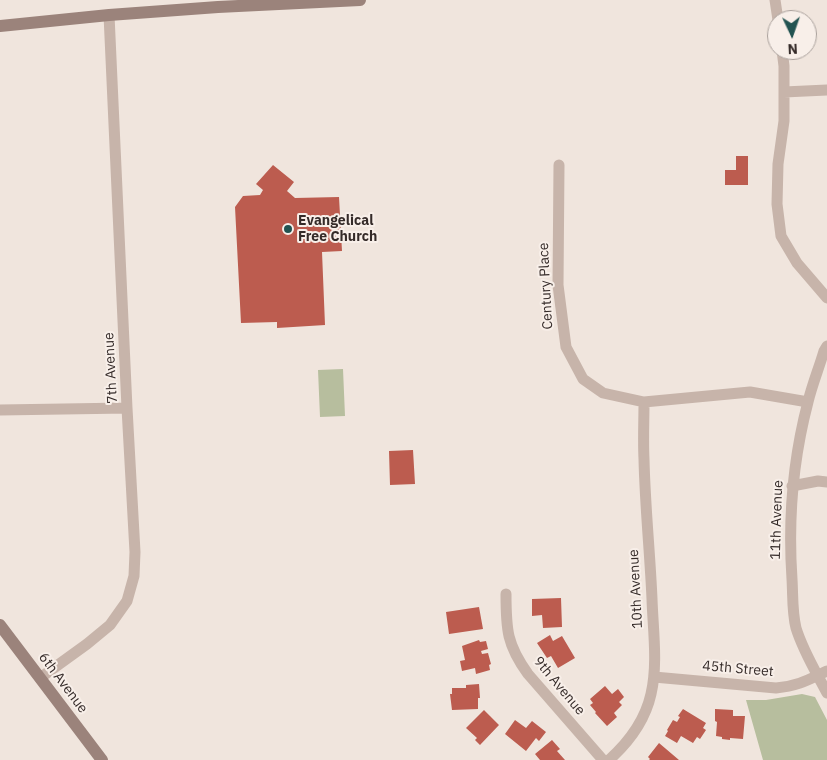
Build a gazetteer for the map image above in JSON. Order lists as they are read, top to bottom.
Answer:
{
  "streets": {
    "main road": ["6th Avenue"],
    "street": [
      "Century Place",
      "7th Avenue",
      "11th Avenue",
      "10th Avenue",
      "45th Street",
      "9th Avenue"
    ]
  },
  "crossings": [
    ["Century Place", "11th Avenue"],
    ["Century Place", "10th Avenue"],
    ["7th Avenue", "6th Avenue"],
    ["11th Avenue", "45th Street"],
    ["10th Avenue", "45th Street"]
  ],
  "places": ["Evangelical Free Church"],
  "north": "bottom"
}
